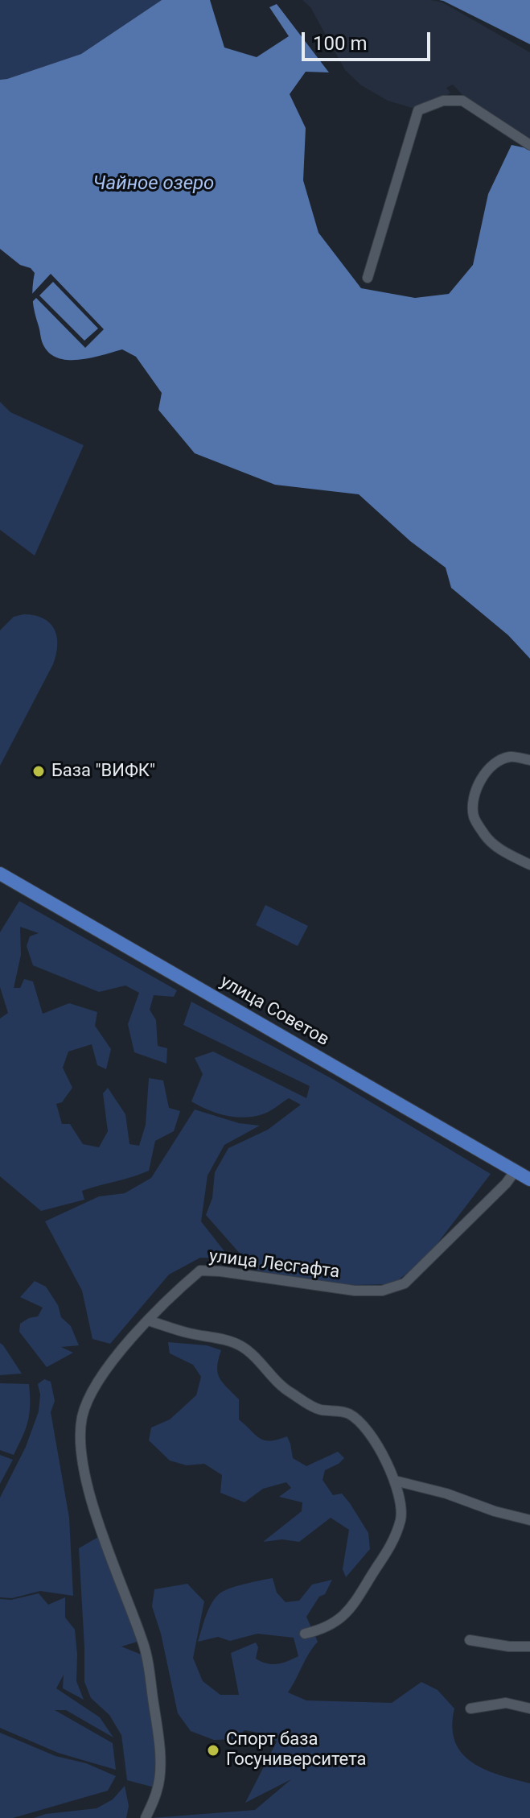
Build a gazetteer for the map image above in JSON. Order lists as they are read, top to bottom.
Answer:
{
  "streets": {
    "main road": ["улица Советов"],
    "street": ["улица Лесгафта"]
  },
  "crossings": [
    ["улица Советов", "улица Лесгафта"]
  ],
  "water": ["Чайное озеро"],
  "places": ["База \"ВИФК\"", "Спорт база Госуниверситета"],
  "scale_bar": "100 m"
}
